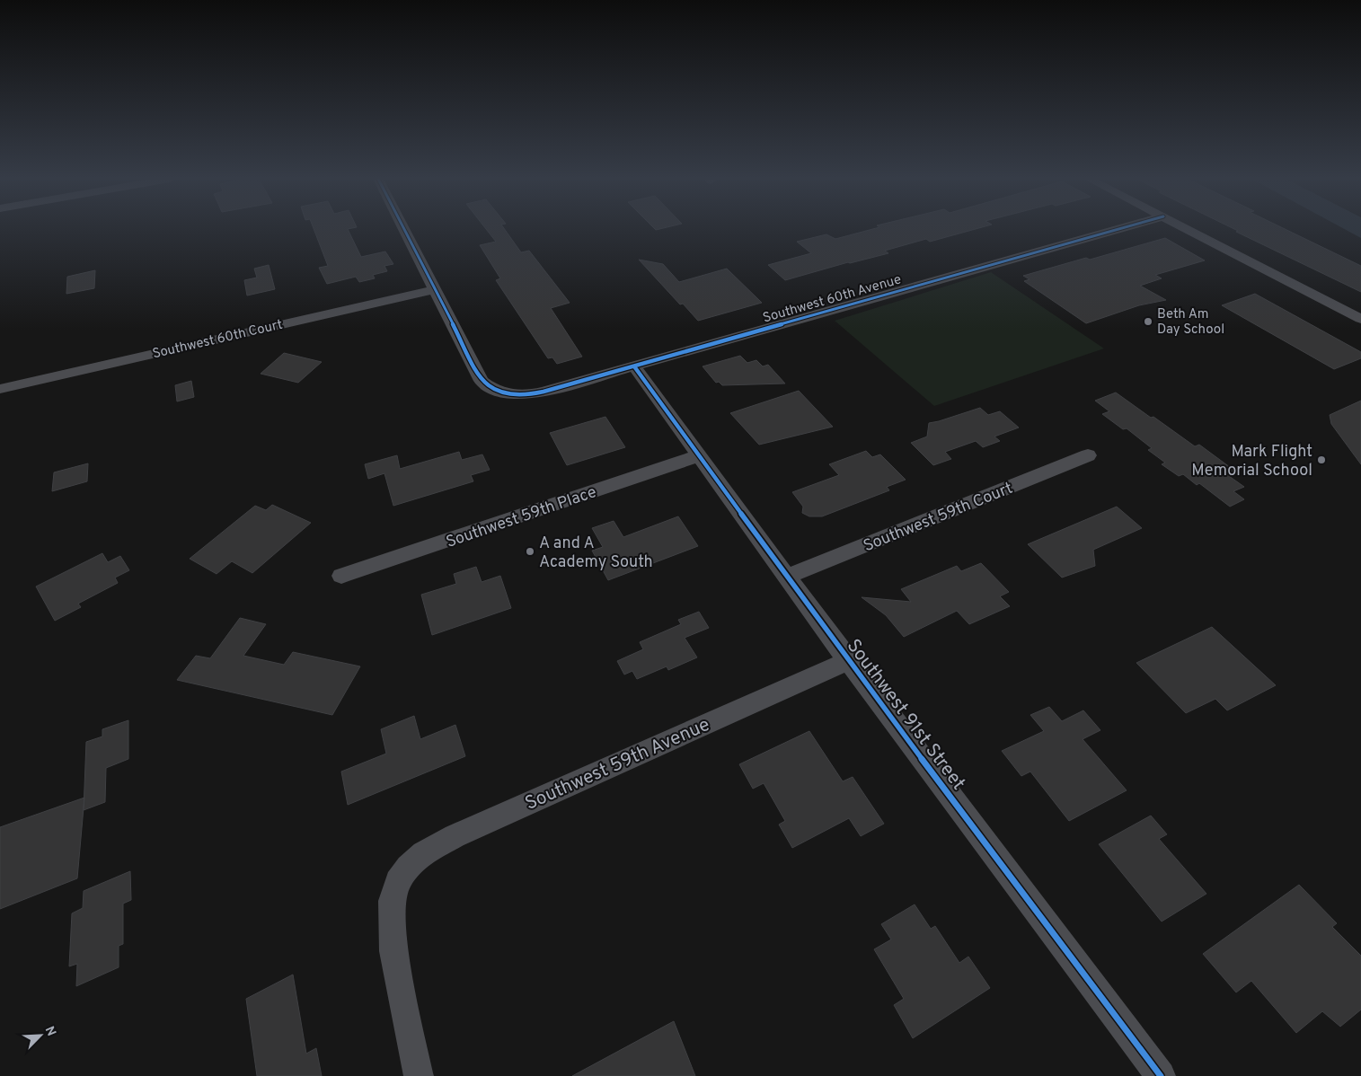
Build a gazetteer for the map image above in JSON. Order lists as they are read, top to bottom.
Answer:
{
  "streets": {
    "street": [
      "Southwest 60th Avenue",
      "Southwest 60th Court",
      "Southwest 59th Place",
      "Southwest 59th Court",
      "Southwest 91st Street",
      "Southwest 59th Avenue"
    ]
  },
  "crossings": [
    ["Southwest 60th Avenue", "Southwest 60th Court"],
    ["Southwest 60th Avenue", "Southwest 91st Street"],
    ["Southwest 59th Place", "Southwest 91st Street"],
    ["Southwest 59th Court", "Southwest 91st Street"],
    ["Southwest 91st Street", "Southwest 59th Avenue"]
  ],
  "places": ["Beth Am Day School", "Mark Flight Memorial School", "A and A Academy South"],
  "north": "top right"
}
